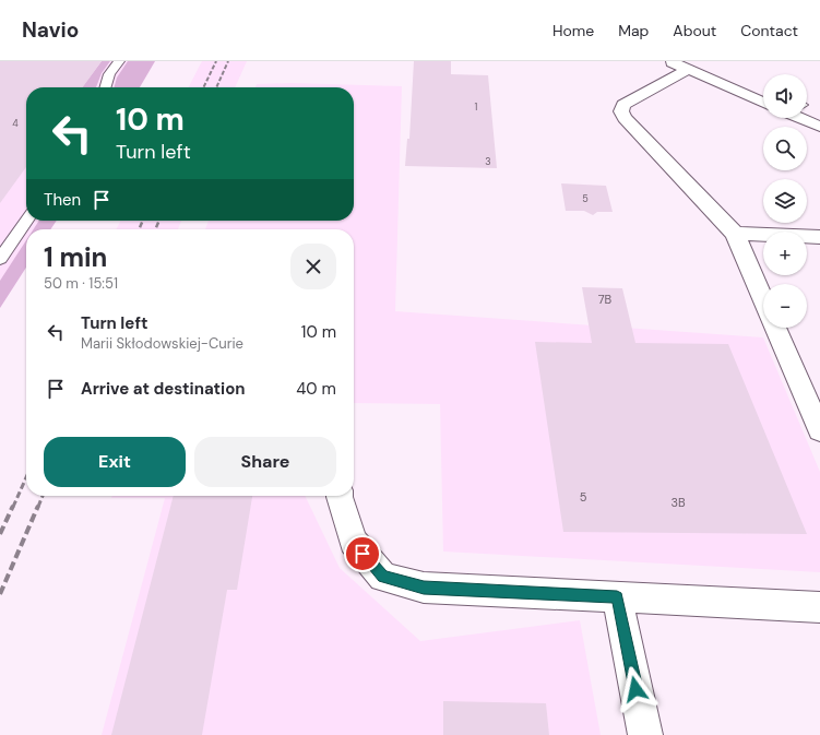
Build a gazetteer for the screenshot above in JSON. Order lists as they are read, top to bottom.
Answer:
{
  "house_numbers": [
    "1",
    "4",
    "3",
    "5",
    "7B",
    "5",
    "3B"
  ],
  "page": {
    "header": "Navio",
    "nav": [
      "Home",
      "Map",
      "About",
      "Contact"
    ],
    "map_buttons": ["+", "−"],
    "turn": ["10 m", "Turn left"],
    "then": "Then",
    "heading": ["1 min", "50 m · 15:51"],
    "list": [
      {
        "name": "Turn left",
        "note": "Marii Skłodowskiej-Curie",
        "value": "10 m"
      },
      {
        "name": "Arrive at destination",
        "value": "40 m"
      }
    ],
    "buttons": ["Exit", "Share"]
  }
}
